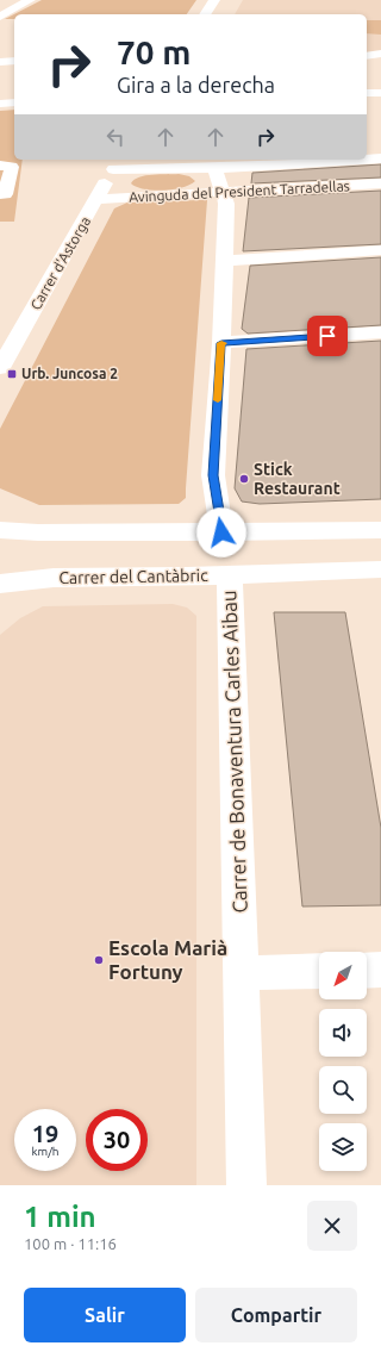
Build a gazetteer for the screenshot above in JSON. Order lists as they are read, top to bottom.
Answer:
{
  "streets": {
    "street": [
      "Avinguda del President Tarradellas",
      "Carrer d'Astorga",
      "Carrer del Cantàbric",
      "Carrer de Bonaventura Carles Aibau"
    ]
  },
  "crossings": [
    ["Avinguda del President Tarradellas", "Carrer d'Astorga"],
    ["Carrer del Cantàbric", "Carrer de Bonaventura Carles Aibau"]
  ],
  "places": {
    "transit": ["Urb. Juncosa 2"],
    "other": ["Stick Restaurant", "Escola Marià Fortuny"]
  },
  "north": "bottom left",
  "page": {
    "turn": ["70 m", "Gira a la derecha"],
    "speed": "19 km/h",
    "limit": "30",
    "heading": ["1 min", "100 m · 11:16"],
    "buttons": ["Salir", "Compartir"]
  }
}
